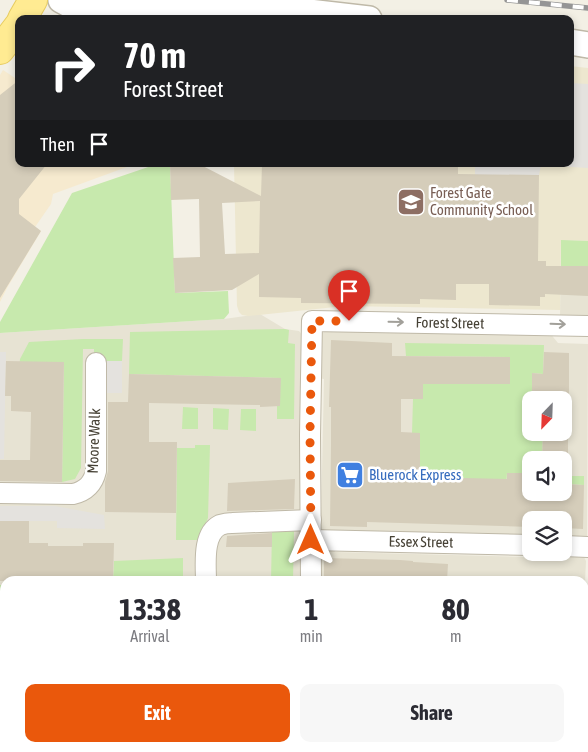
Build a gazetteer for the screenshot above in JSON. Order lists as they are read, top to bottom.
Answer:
{
  "streets": {
    "street": ["Forest Street", "Moore Walk", "Essex Street"]
  },
  "crossings": [
    ["Forest Street", "Essex Street"]
  ],
  "places": {
    "school or university": ["Forest Gate Community School"],
    "supermarket": ["Bluerock Express"]
  },
  "north": "bottom left",
  "page": {
    "turn": ["70 m", "Forest Street"],
    "then": "Then",
    "eta": [
      "13:38",
      "Arrival",
      "1",
      "min",
      "80",
      "m"
    ],
    "buttons": ["Exit", "Share"]
  }
}
